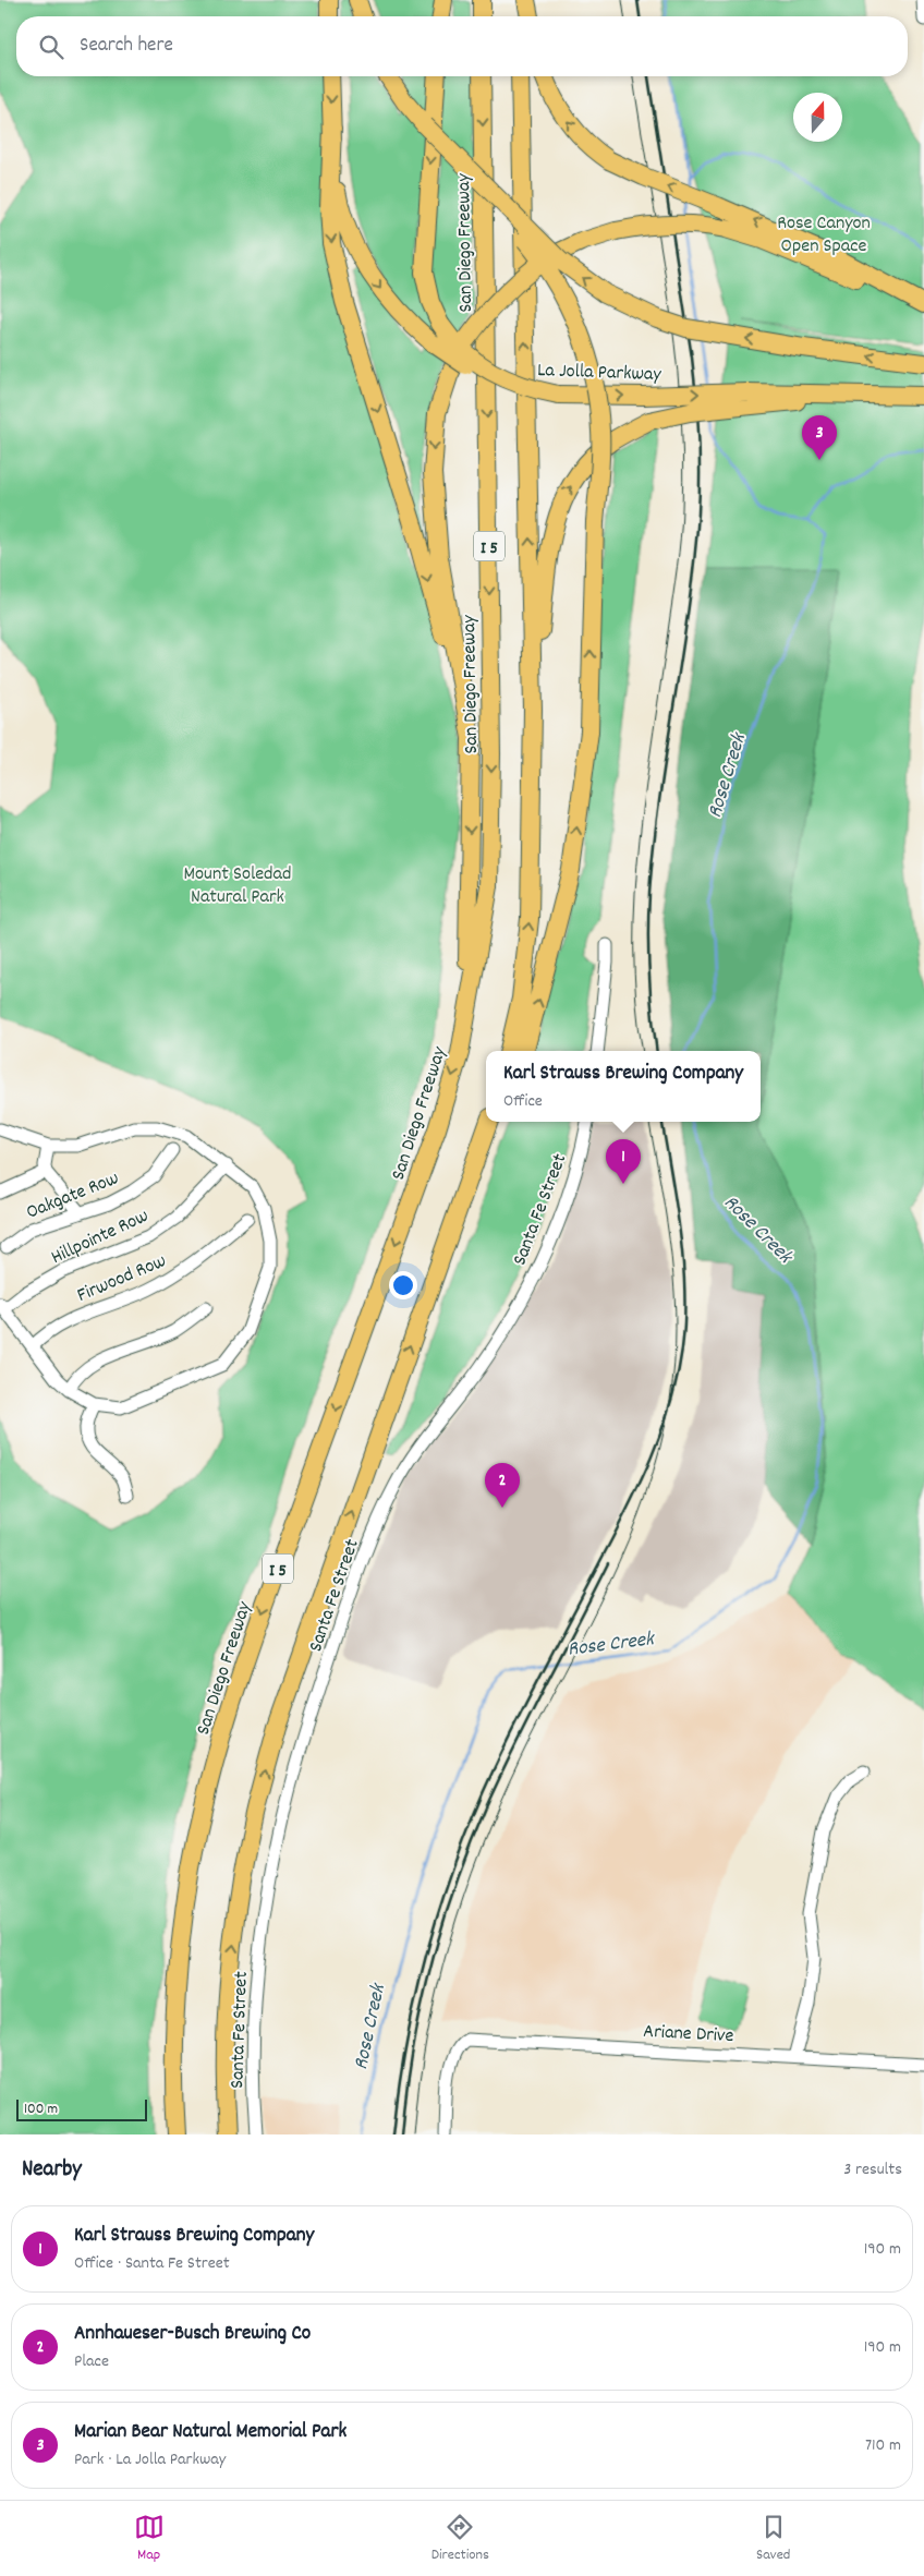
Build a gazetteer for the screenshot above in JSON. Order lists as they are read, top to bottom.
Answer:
{
  "streets": {
    "highway": ["San Diego Freeway", "La Jolla Parkway", "I 5"],
    "street": [
      "Oakgate Row",
      "Santa Fe Street",
      "Hillpointe Row",
      "Firwood Row",
      "Ariane Drive"
    ]
  },
  "water": ["Rose Creek"],
  "parks": ["Rose Canyon Open Space", "Mount Soledad Natural Park"],
  "scale_bar": "100 m",
  "north": "top",
  "page": {
    "search": "Search here",
    "pins": ["3", "1", "2"],
    "popup": ["Karl Strauss Brewing Company", "Office"],
    "scale": "100 m",
    "heading": ["Nearby", "3 results"],
    "list": [
      {
        "mark": "1",
        "name": "Karl Strauss Brewing Company",
        "note": "Office · Santa Fe Street",
        "value": "190 m"
      },
      {
        "mark": "2",
        "name": "Annhaueser-Busch Brewing Co",
        "note": "Place",
        "value": "190 m"
      },
      {
        "mark": "3",
        "name": "Marian Bear Natural Memorial Park",
        "note": "Park · La Jolla Parkway",
        "value": "710 m"
      }
    ],
    "nav": ["Map", "Directions", "Saved"]
  }
}
